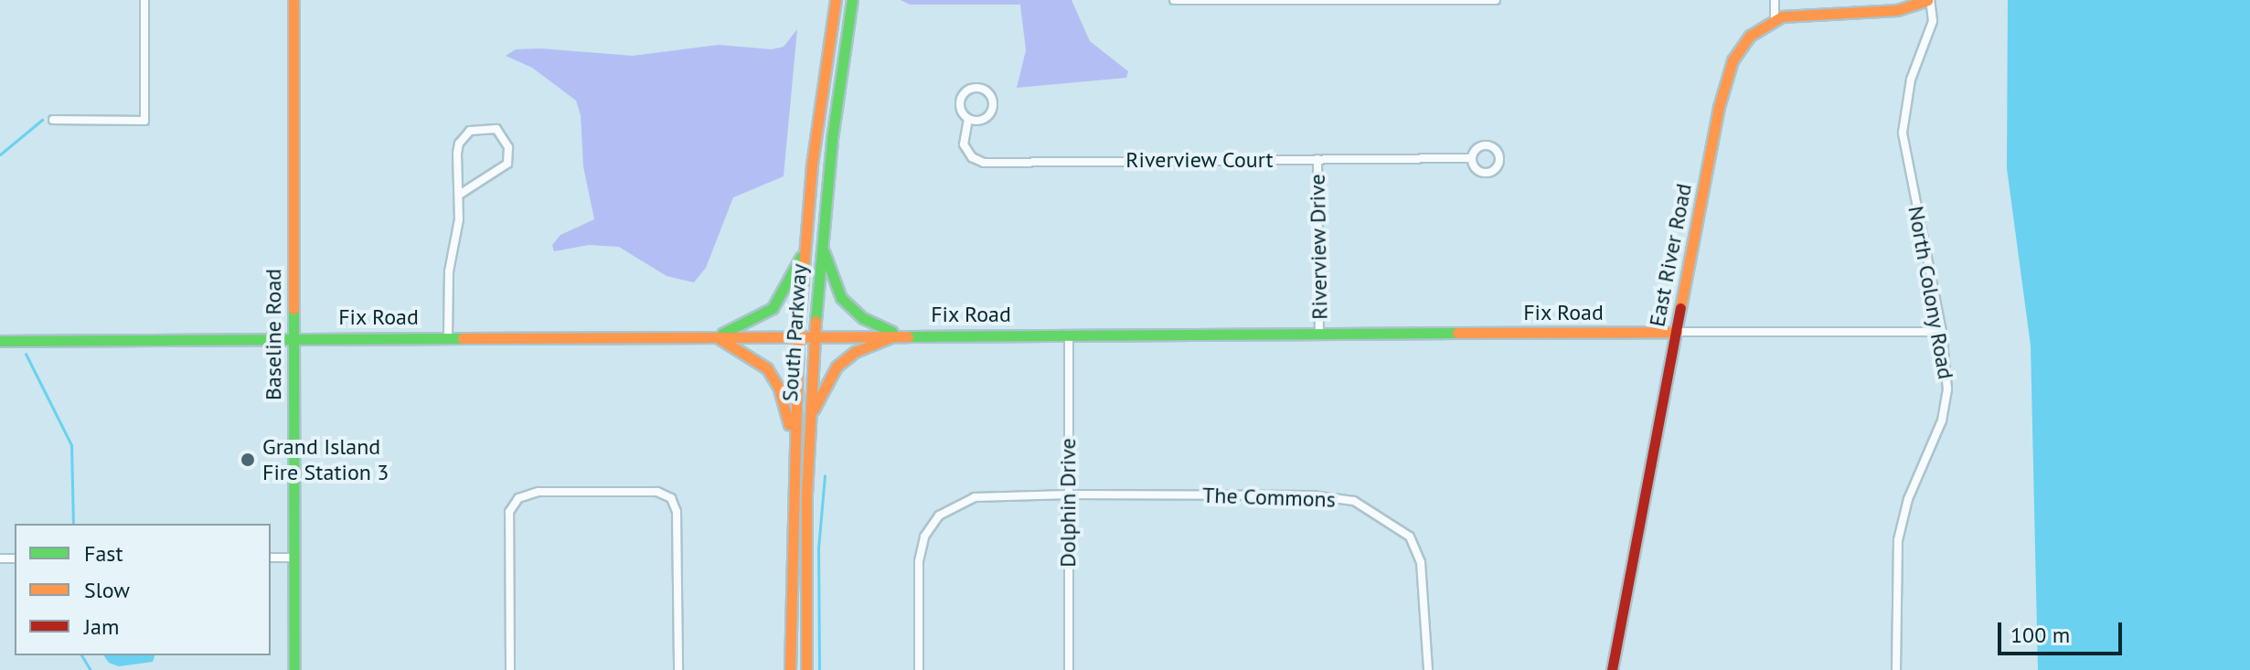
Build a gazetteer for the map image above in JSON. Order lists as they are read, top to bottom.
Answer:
{
  "streets": {
    "main road": [
      "East River Road",
      "Fix Road",
      "South Parkway",
      "Baseline Road"
    ],
    "street": [
      "Riverview Court",
      "Riverview Drive",
      "North Colony Road",
      "The Commons",
      "Dolphin Drive"
    ]
  },
  "crossings": [
    ["Riverview Court", "Riverview Drive"],
    ["Riverview Drive", "Fix Road"],
    ["East River Road", "Fix Road"],
    ["North Colony Road", "Fix Road"],
    ["Fix Road", "South Parkway"],
    ["Fix Road", "Baseline Road"],
    ["Fix Road", "Dolphin Drive"],
    ["The Commons", "Dolphin Drive"]
  ],
  "places": ["Grand Island Fire Station 3"],
  "legend": ["Fast", "Slow", "Jam"],
  "scale_bar": "100 m"
}
